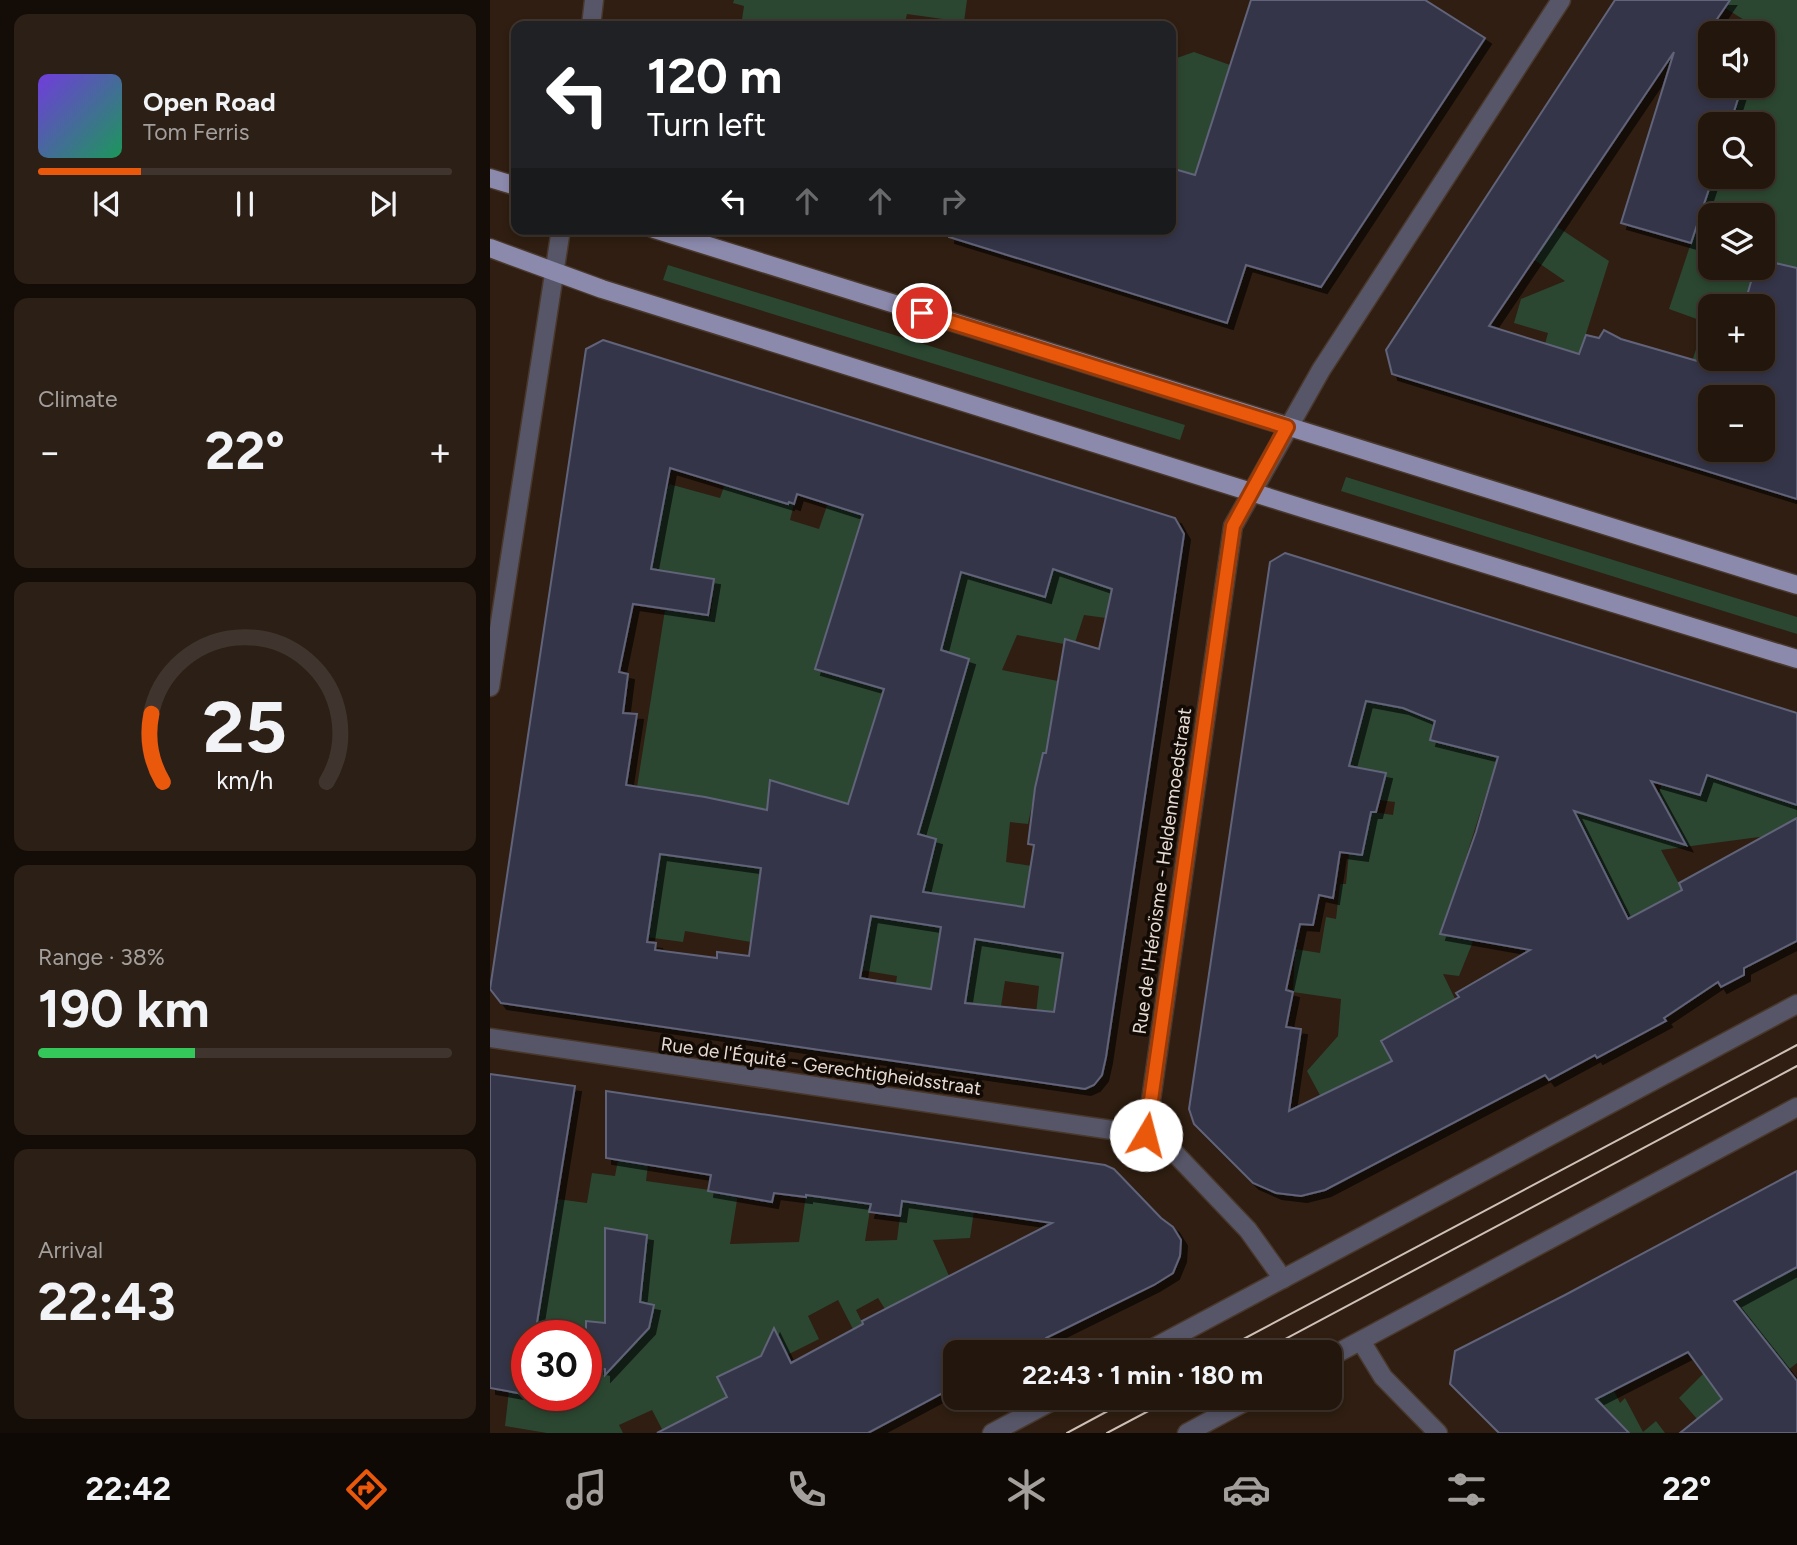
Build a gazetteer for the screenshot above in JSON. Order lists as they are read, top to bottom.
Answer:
{
  "streets": {
    "street": ["Rue de l'Héroïsme - Heldenmoedstraat", "Rue de l'Équité - Gerechtigheidsstraat"]
  },
  "crossings": [
    ["Rue de l'Héroïsme - Heldenmoedstraat", "Rue de l'Équité - Gerechtigheidsstraat"]
  ],
  "page": {
    "map_buttons": ["+", "−"],
    "turn": ["120 m", "Turn left"],
    "song": ["Open Road", "Tom Ferris"],
    "tile": [
      "Climate",
      ["Range · 38%", "190 km"],
      ["Arrival", "22:43"]
    ],
    "heat": ["−", "22°", "+"],
    "limit": "30",
    "trip": "22:43 · 1 min · 180 m",
    "tabs": ["22:42", "22°"],
    "gauge": ["25", "km/h"]
  }
}
